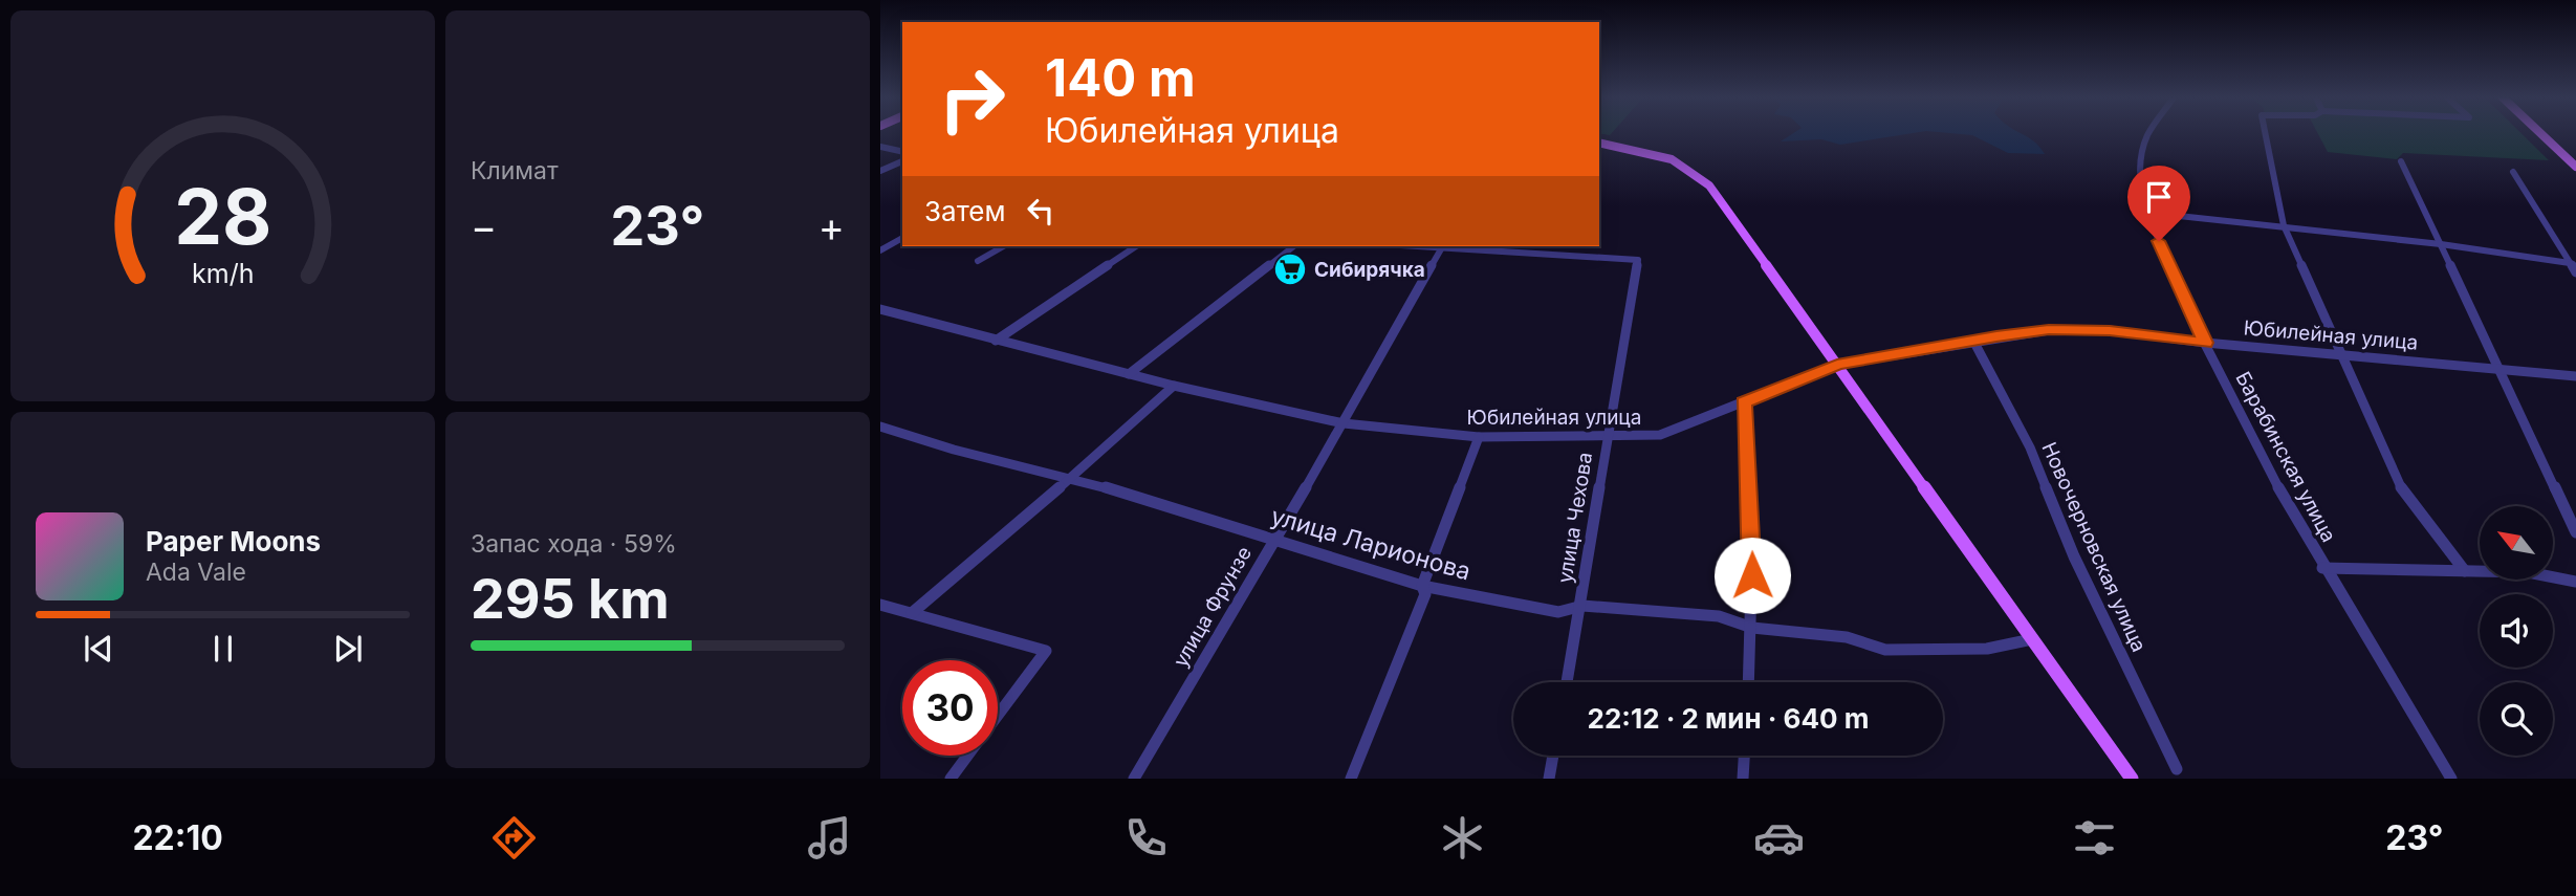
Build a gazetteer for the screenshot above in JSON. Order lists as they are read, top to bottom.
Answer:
{
  "streets": {
    "street": [
      "Юбилейная улица",
      "Барабинская улица",
      "улица Чехова",
      "улица Ларионова",
      "Новочерновская улица",
      "улица Фрунзе"
    ]
  },
  "crossings": [
    ["Юбилейная улица", "Барабинская улица"],
    ["Юбилейная улица", "улица Чехова"],
    ["Юбилейная улица", "Новочерновская улица"],
    ["Юбилейная улица", "улица Фрунзе"],
    ["улица Чехова", "улица Ларионова"],
    ["улица Чехова", "улица Фрунзе"],
    ["улица Ларионова", "улица Фрунзе"]
  ],
  "places": {
    "supermarket": ["Сибирячка"]
  },
  "north": "top left",
  "page": {
    "tile": [
      "Климат",
      ["Запас хода · 59%", "295 km"]
    ],
    "turn": ["140 m", "Юбилейная улица"],
    "then": "Затем",
    "heat": ["−", "23°", "+"],
    "song": ["Paper Moons", "Ada Vale"],
    "limit": "30",
    "trip": "22:12 · 2 мин · 640 m",
    "tabs": ["22:10", "23°"],
    "gauge": ["28", "km/h"]
  }
}
